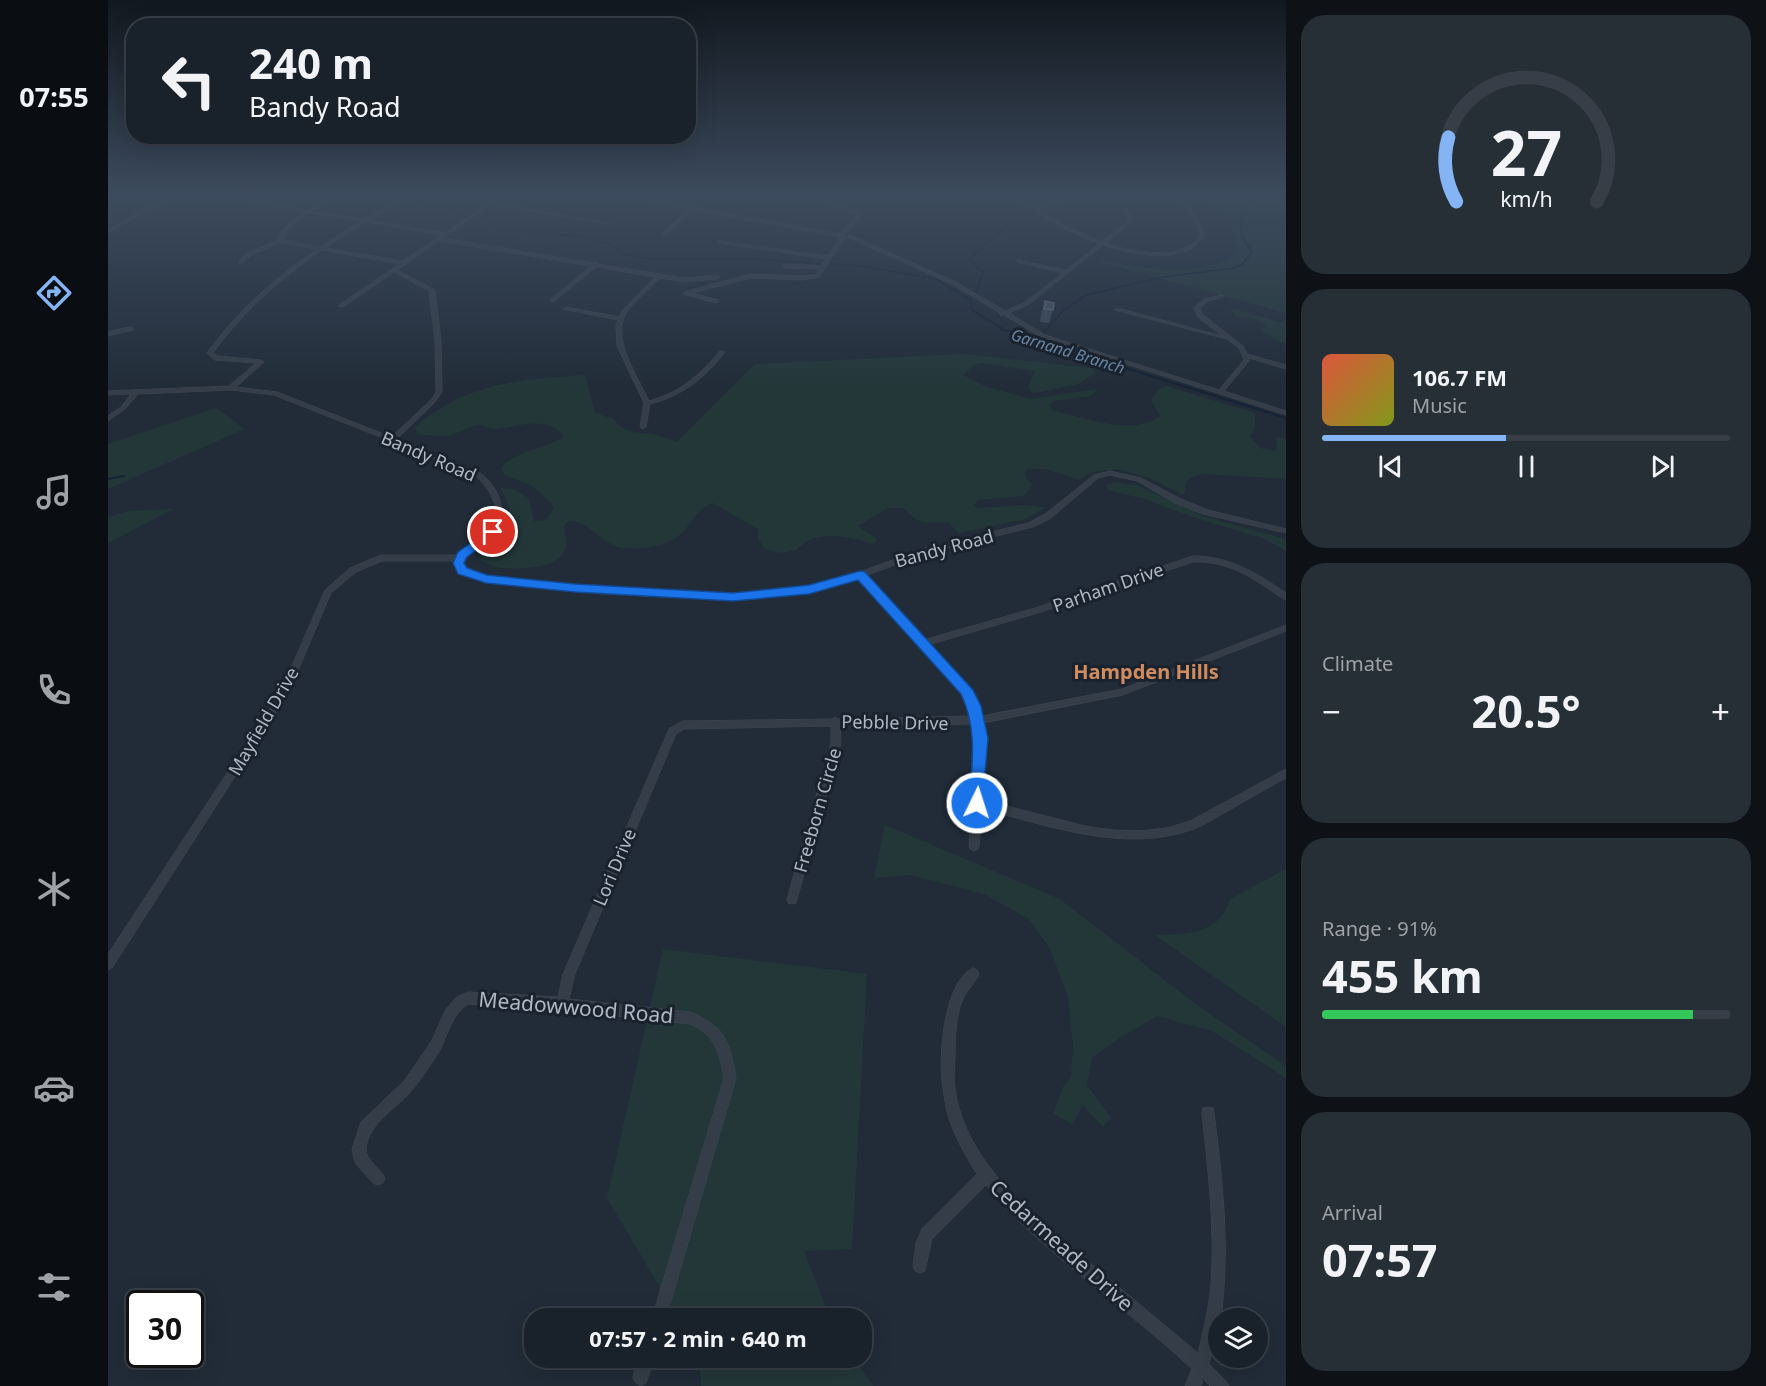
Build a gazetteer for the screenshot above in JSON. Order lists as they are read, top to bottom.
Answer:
{
  "streets": {
    "street": [
      "Bandy Road",
      "Parham Drive",
      "Mayfield Drive",
      "Pebble Drive",
      "Freeborn Circle",
      "Lori Drive",
      "Meadowwood Road",
      "Cedarmeade Drive"
    ]
  },
  "crossings": [
    ["Bandy Road", "Mayfield Drive"],
    ["Pebble Drive", "Freeborn Circle"],
    ["Pebble Drive", "Lori Drive"],
    ["Lori Drive", "Meadowwood Road"]
  ],
  "districts": ["Hampden Hills"],
  "water": ["Garnand Branch"],
  "page": {
    "tabs": "07:55",
    "turn": ["240 m", "Bandy Road"],
    "song": ["106.7 FM", "Music"],
    "tile": [
      "Climate",
      ["Range · 91%", "455 km"],
      ["Arrival", "07:57"]
    ],
    "heat": ["−", "20.5°", "+"],
    "limit": "30",
    "trip": "07:57 · 2 min · 640 m",
    "gauge": ["27", "km/h"]
  }
}
